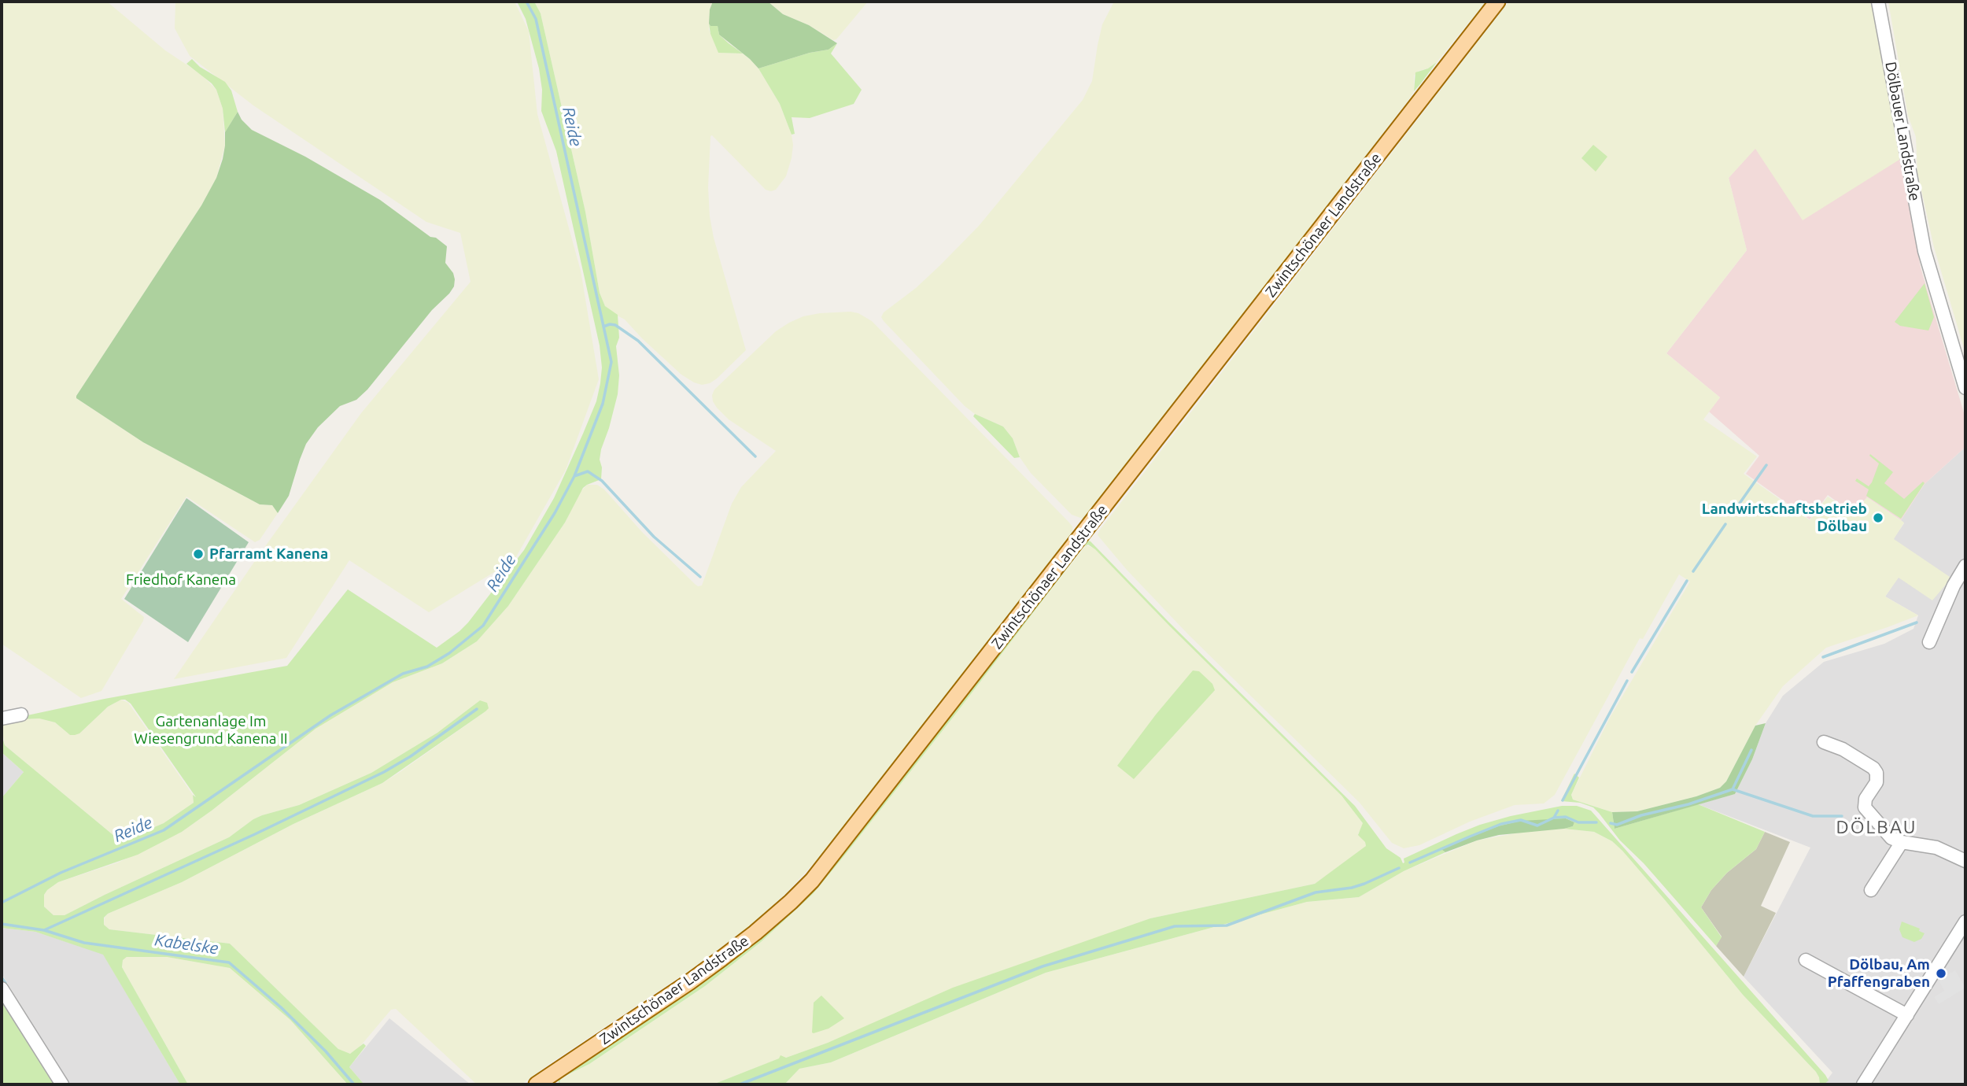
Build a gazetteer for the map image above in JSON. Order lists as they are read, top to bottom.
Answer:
{
  "streets": {
    "main road": ["Zwintschönaer Landstraße"],
    "street": ["Dölbauer Landstraße"]
  },
  "districts": ["DÖLBAU"],
  "water": ["Reide", "Kabelske"],
  "parks": ["Friedhof Kanena", "Gartenanlage Im Wiesengrund Kanena II"],
  "places": ["Landwirtschaftsbetrieb Dölbau", "Pfarramt Kanena", "Dölbau, Am Pfaffengraben"]
}
